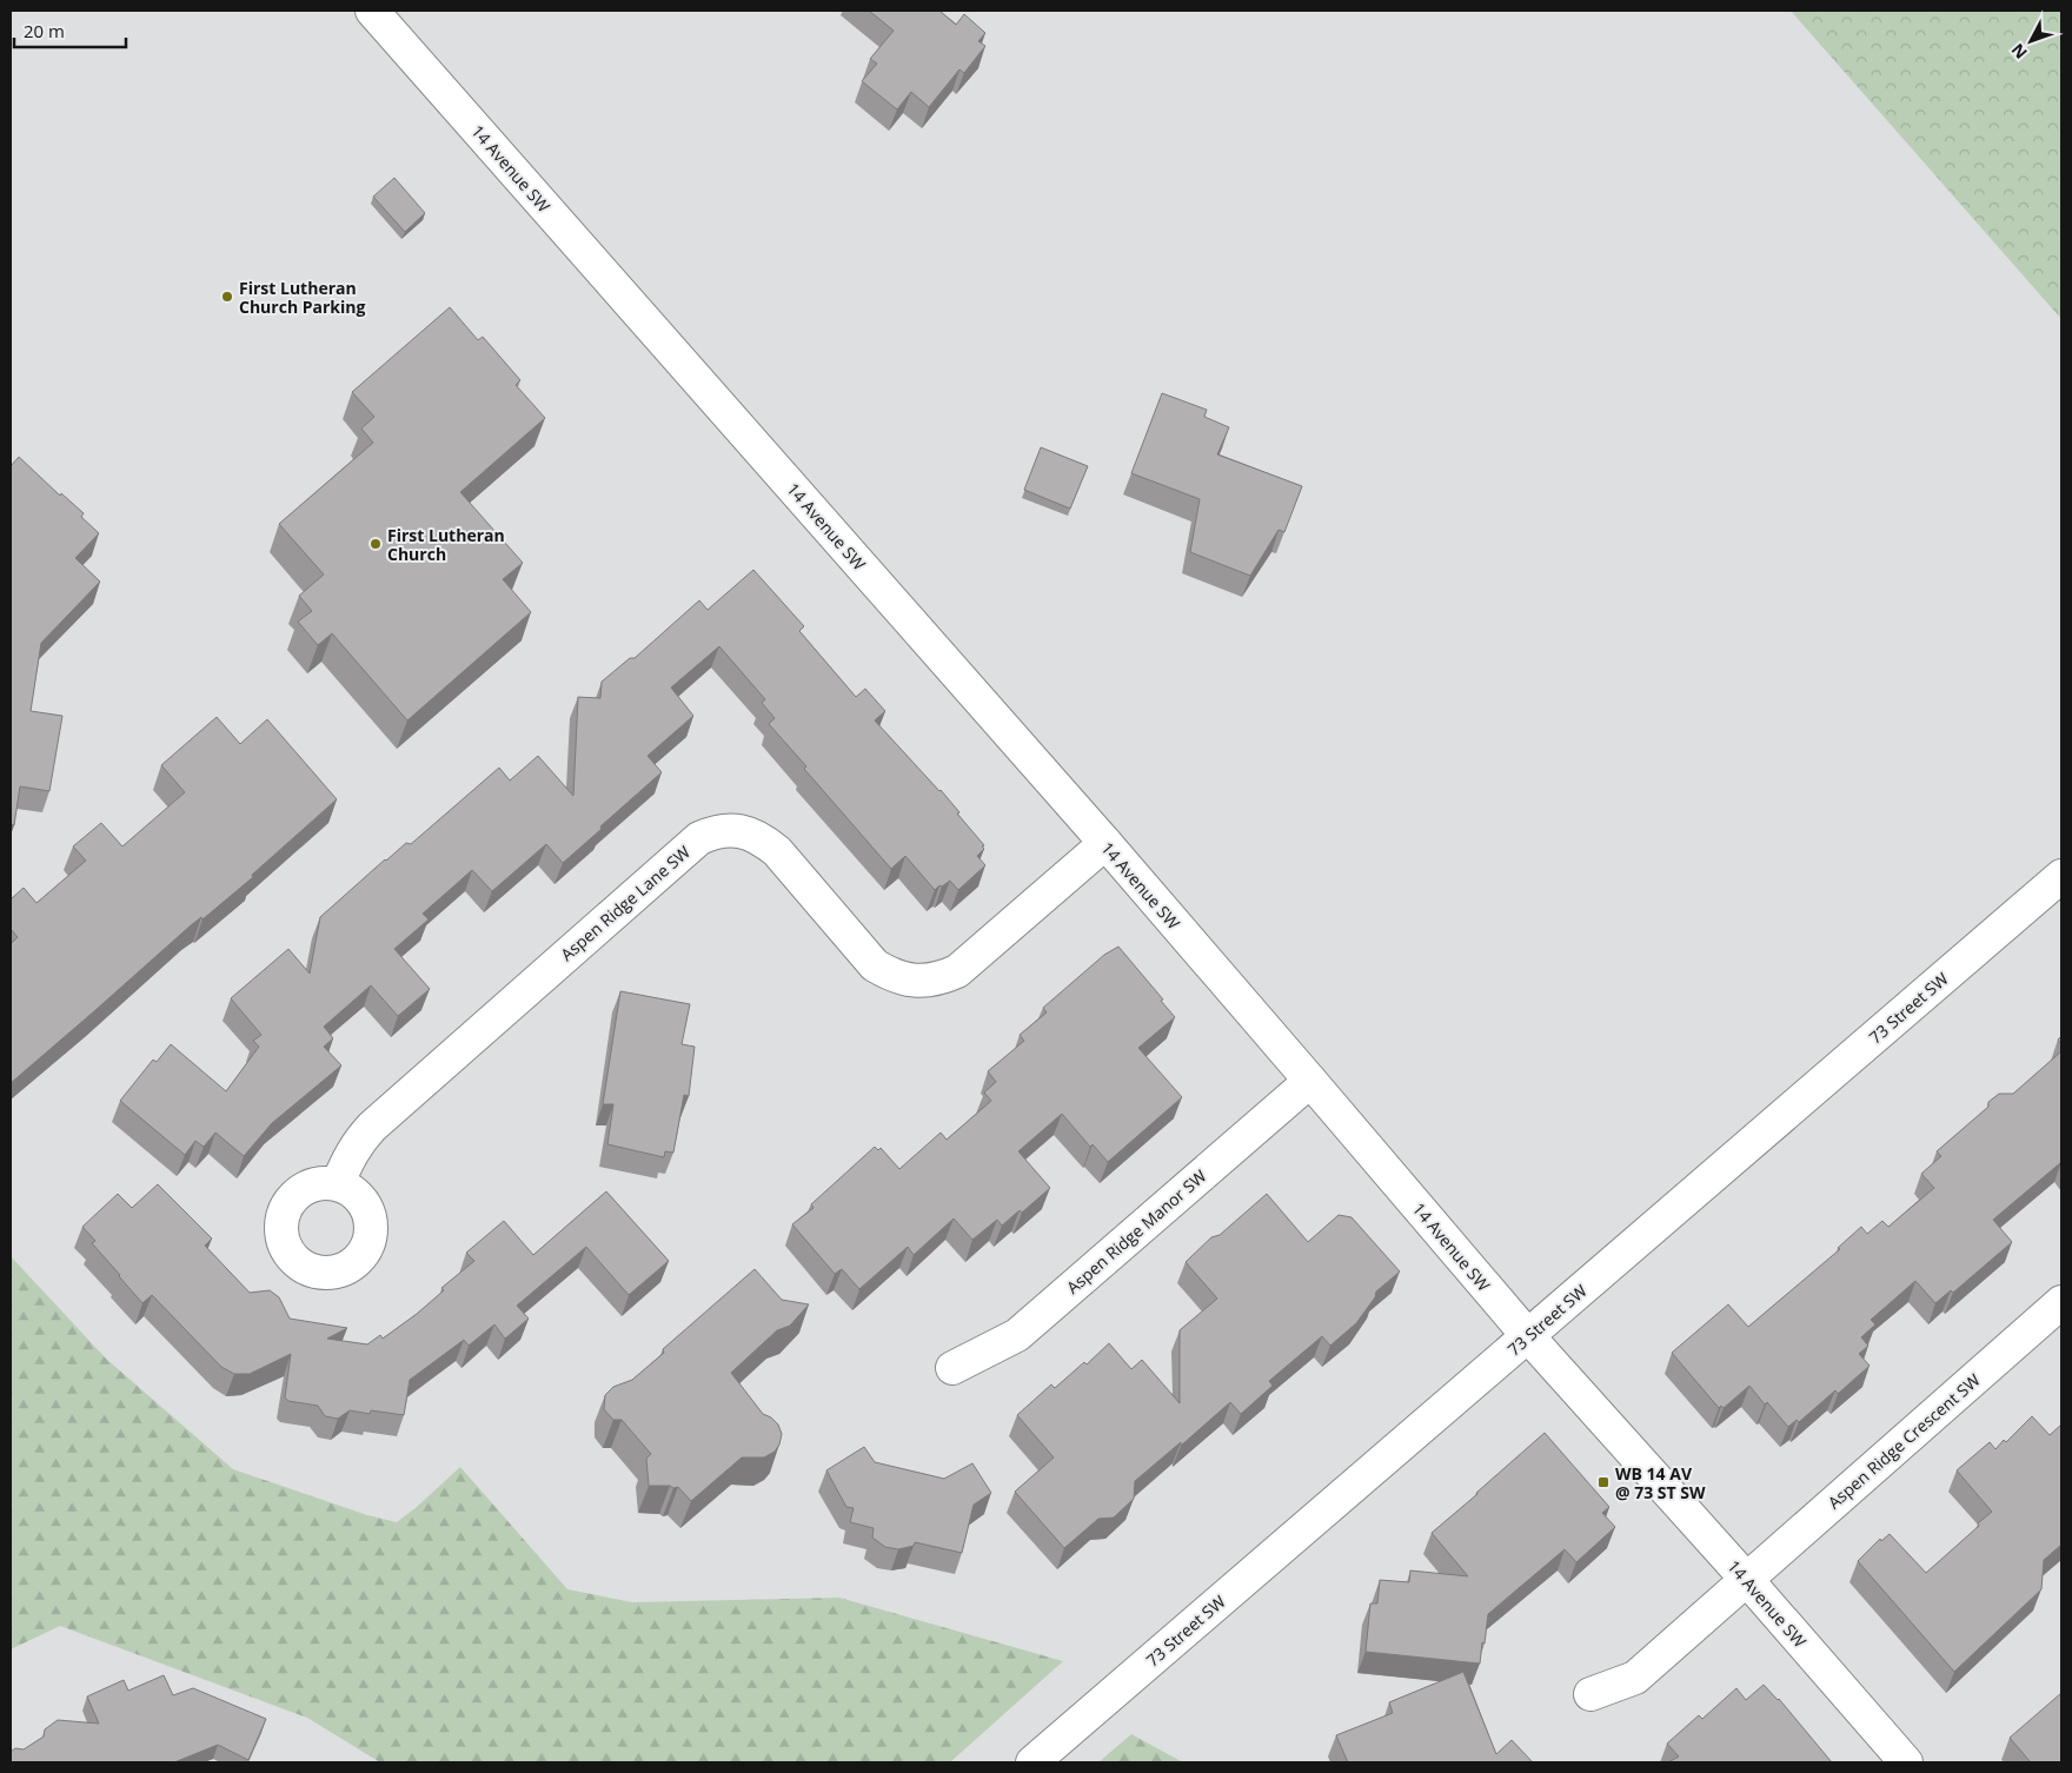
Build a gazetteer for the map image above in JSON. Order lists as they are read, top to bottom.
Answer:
{
  "streets": {
    "street": [
      "14 Avenue SW",
      "Aspen Ridge Lane SW",
      "73 Street SW",
      "Aspen Ridge Manor SW",
      "Aspen Ridge Crescent SW"
    ]
  },
  "crossings": [
    ["14 Avenue SW", "Aspen Ridge Lane SW"],
    ["14 Avenue SW", "73 Street SW"],
    ["14 Avenue SW", "Aspen Ridge Manor SW"],
    ["14 Avenue SW", "Aspen Ridge Crescent SW"]
  ],
  "places": {
    "other": ["First Lutheran Church Parking", "First Lutheran Church"],
    "transit": ["WB 14 AV @ 73 ST SW"]
  },
  "scale_bar": "20 m",
  "north": "bottom left"
}
